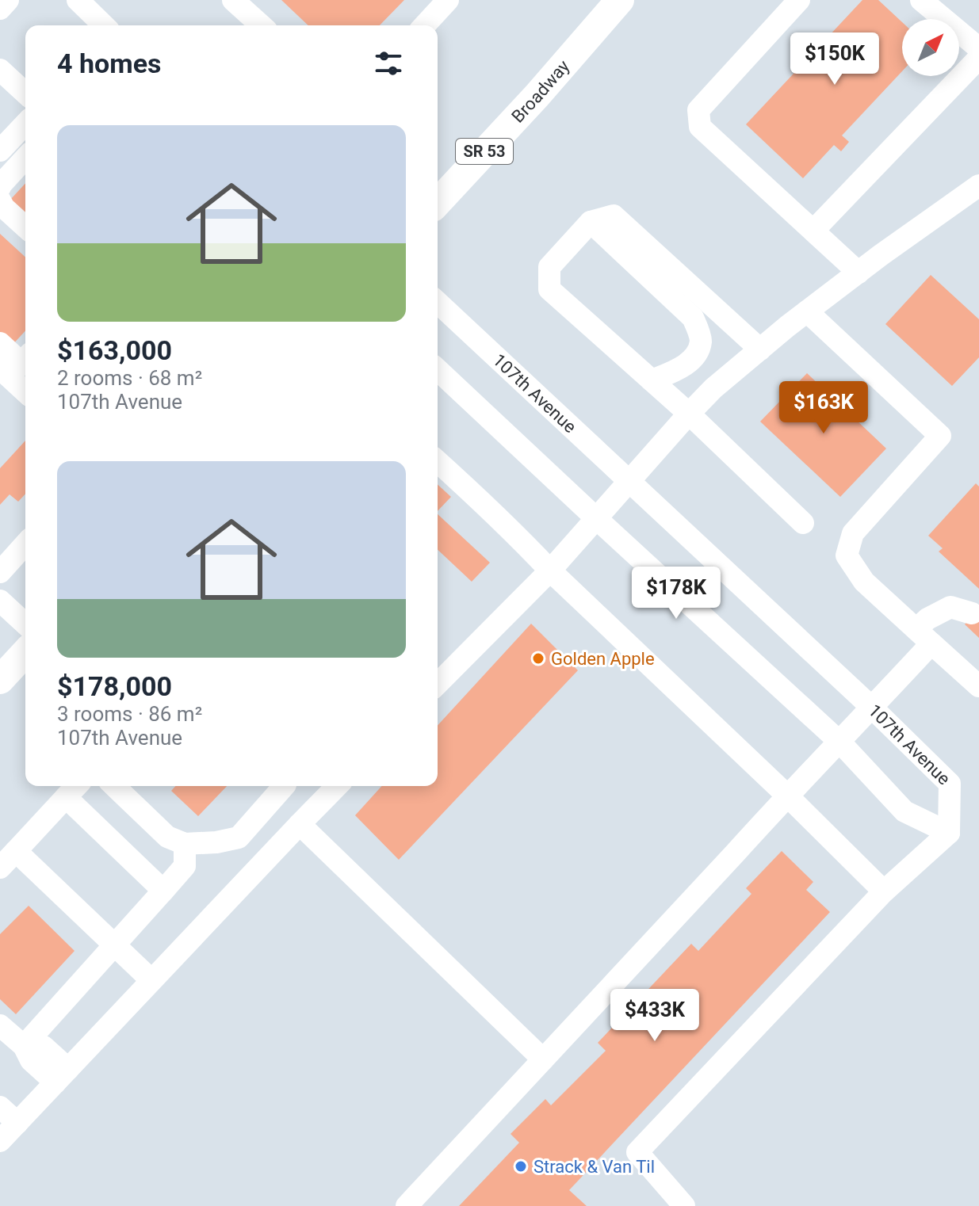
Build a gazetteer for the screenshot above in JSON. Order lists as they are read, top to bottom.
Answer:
{
  "streets": {
    "main road": ["Broadway", "SR 53"],
    "street": ["107th Avenue"]
  },
  "places": ["Golden Apple", "Strack & Van Til"],
  "north": "top right",
  "page": {
    "heading": "4 homes",
    "price": [
      "$150K",
      "$163K",
      "$178K",
      "$433K"
    ],
    "list": [
      {
        "name": "$163,000",
        "note": "2 rooms · 68 m² · 107th Avenue"
      },
      {
        "name": "$178,000",
        "note": "3 rooms · 86 m² · 107th Avenue"
      }
    ]
  }
}
